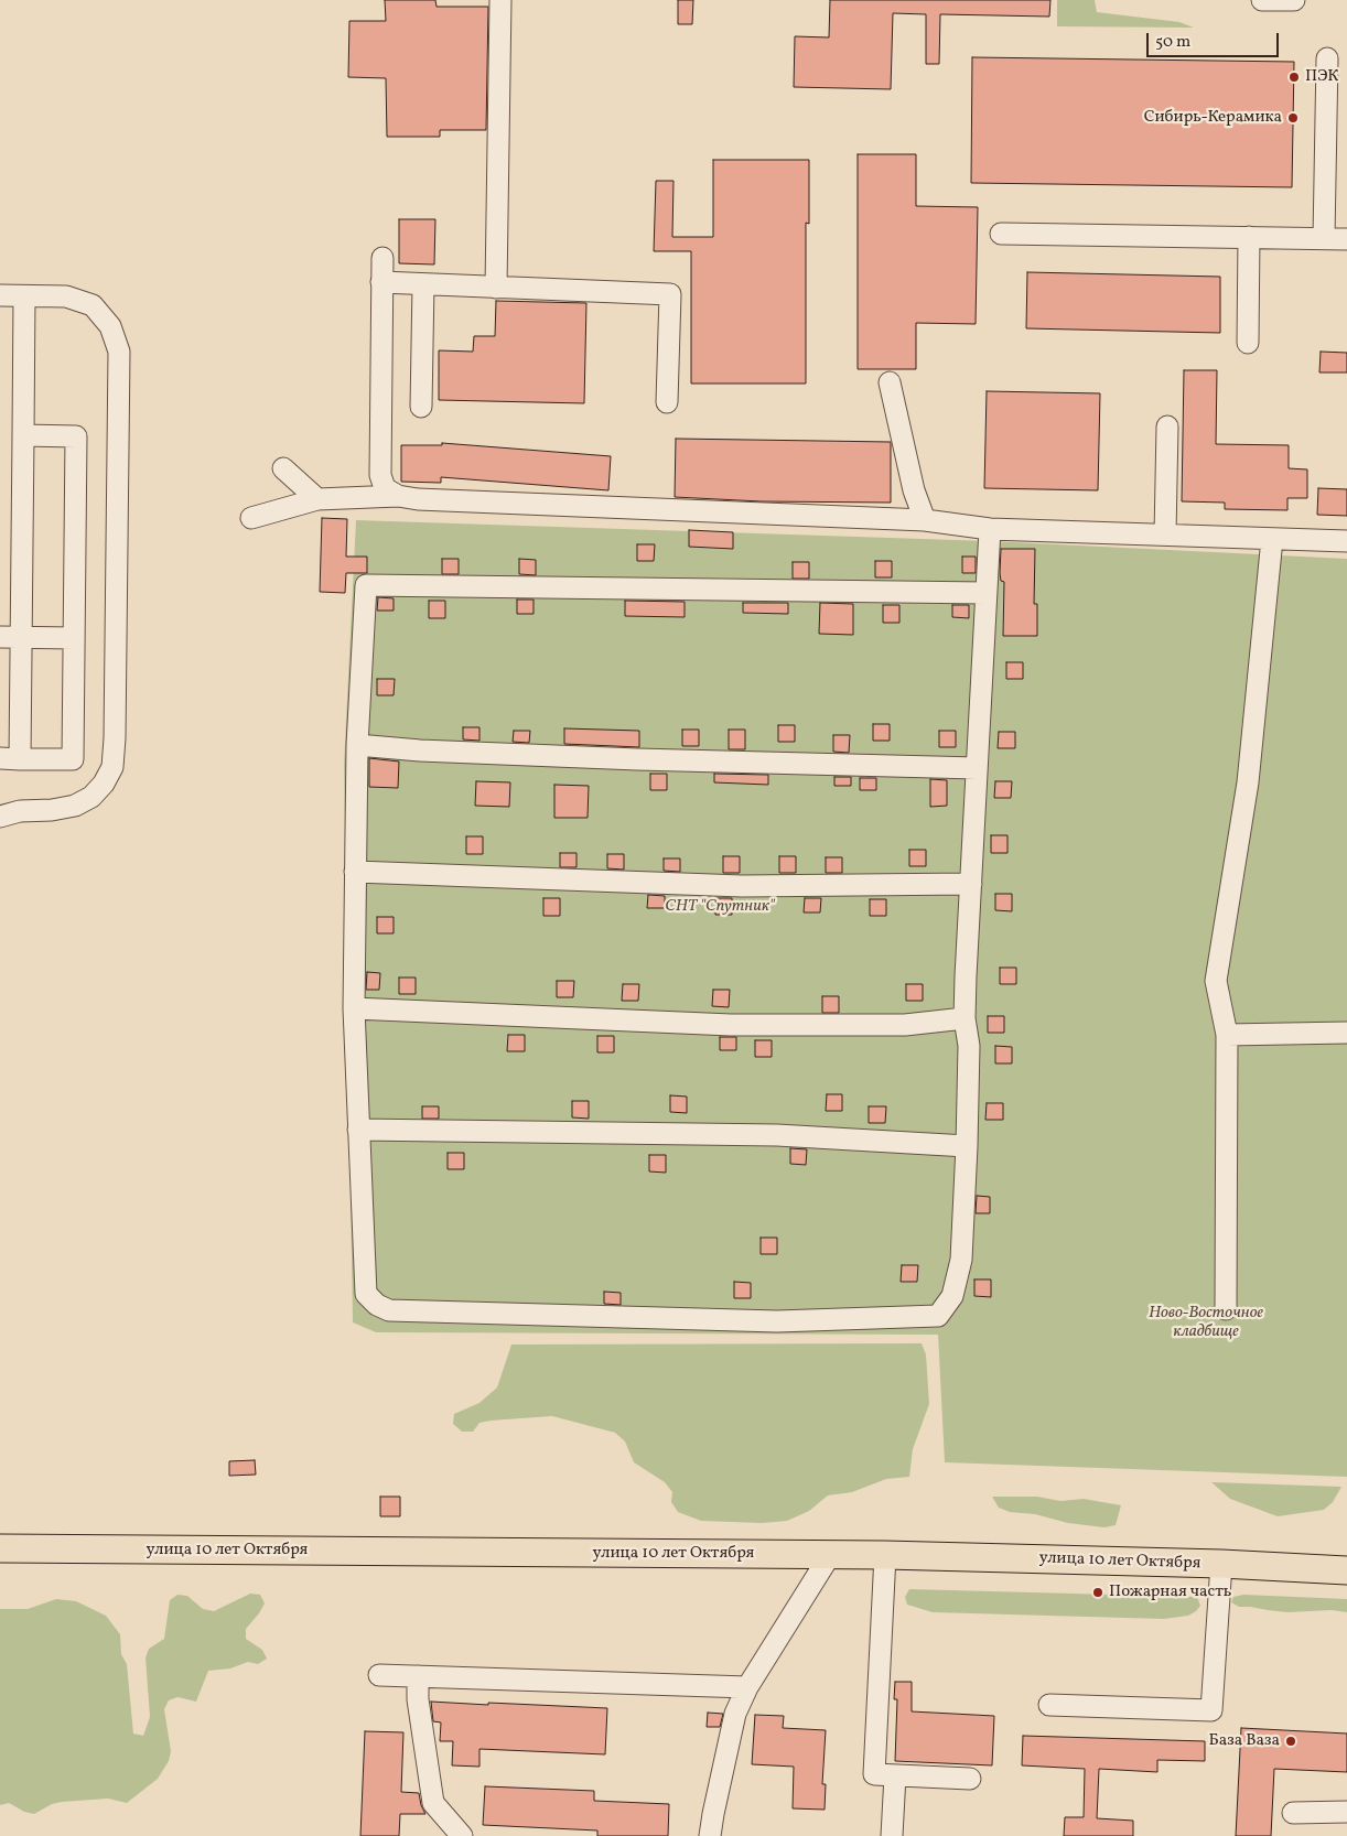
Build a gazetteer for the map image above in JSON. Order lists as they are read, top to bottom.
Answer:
{
  "streets": {
    "main road": ["улица 10 лет Октября"]
  },
  "parks": ["СНТ \"Спутник\"", "Ново-Восточное кладбище"],
  "places": [
    "ПЭК",
    "Сибирь-Керамика",
    "Пожарная часть",
    "База Ваза"
  ],
  "scale_bar": "50 m"
}
